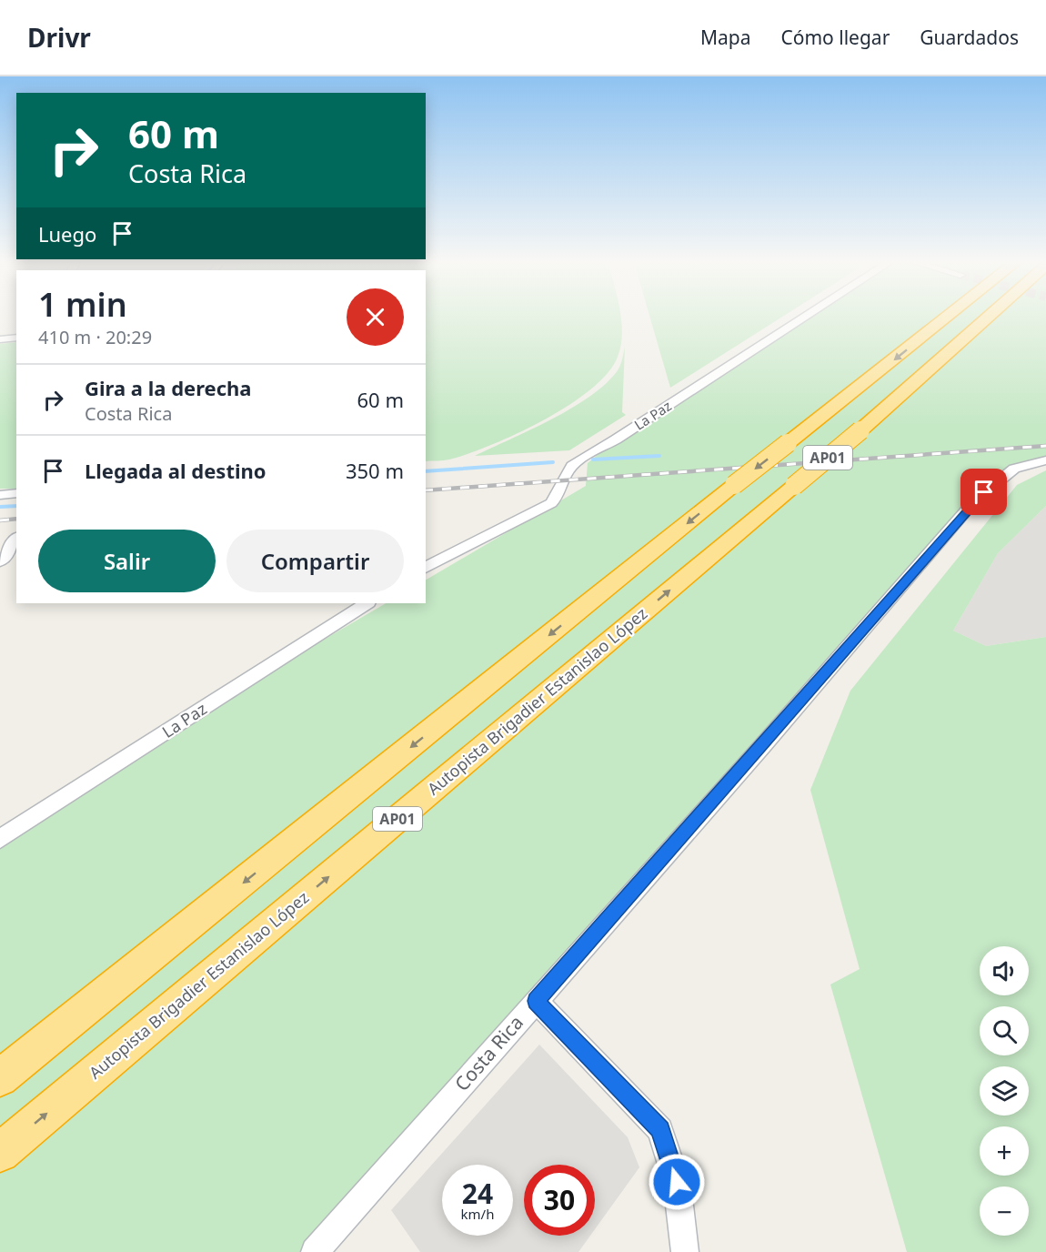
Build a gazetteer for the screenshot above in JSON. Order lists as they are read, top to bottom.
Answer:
{
  "streets": {
    "highway": ["AP01", "Autopista Brigadier Estanislao López"],
    "street": ["La Paz", "Costa Rica"]
  },
  "page": {
    "header": "Drivr",
    "nav": ["Mapa", "Cómo llegar", "Guardados"],
    "turn": ["60 m", "Costa Rica"],
    "then": "Luego",
    "heading": ["1 min", "410 m · 20:29"],
    "list": [
      {
        "name": "Gira a la derecha",
        "note": "Costa Rica",
        "value": "60 m"
      },
      {
        "name": "Llegada al destino",
        "value": "350 m"
      }
    ],
    "buttons": ["Salir", "Compartir"],
    "map_buttons": ["+", "−"],
    "speed": "24 km/h",
    "limit": "30"
  }
}
